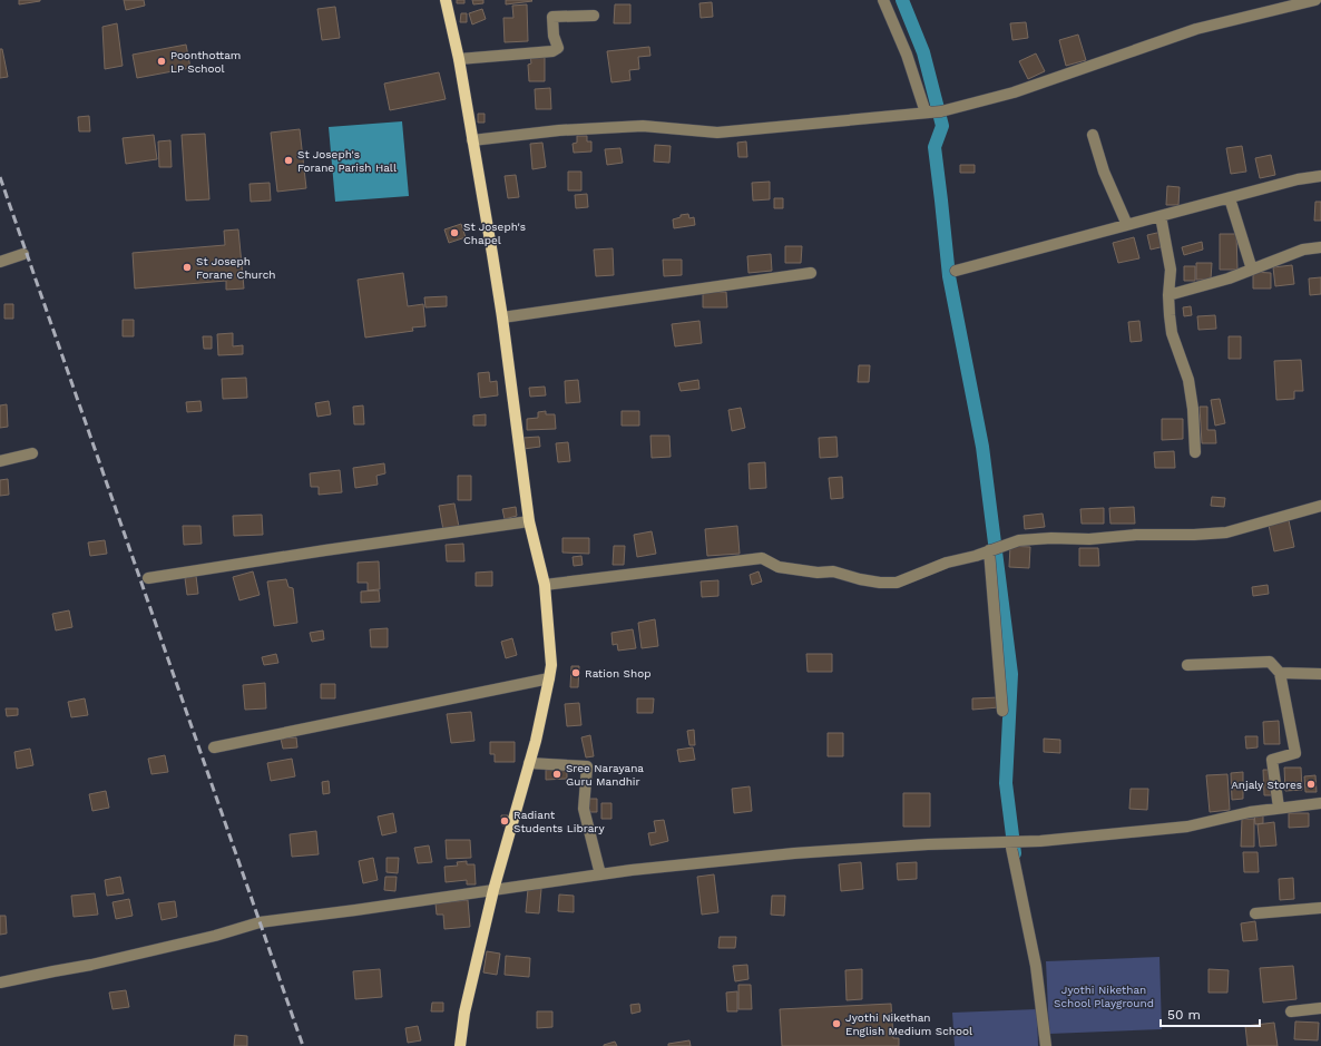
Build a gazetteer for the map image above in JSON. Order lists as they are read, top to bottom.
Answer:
{
  "parks": ["Jyothi Nikethan School Playground"],
  "places": [
    "Poonthottam LP School",
    "St Joseph's Forane Parish Hall",
    "St Joseph's Chapel",
    "St Joseph Forane Church",
    "Ration Shop",
    "Sree Narayana Guru Mandhir",
    "Anjaly Stores",
    "Radiant Students Library",
    "Jyothi Nikethan English Medium School"
  ],
  "scale_bar": "50 m"
}
